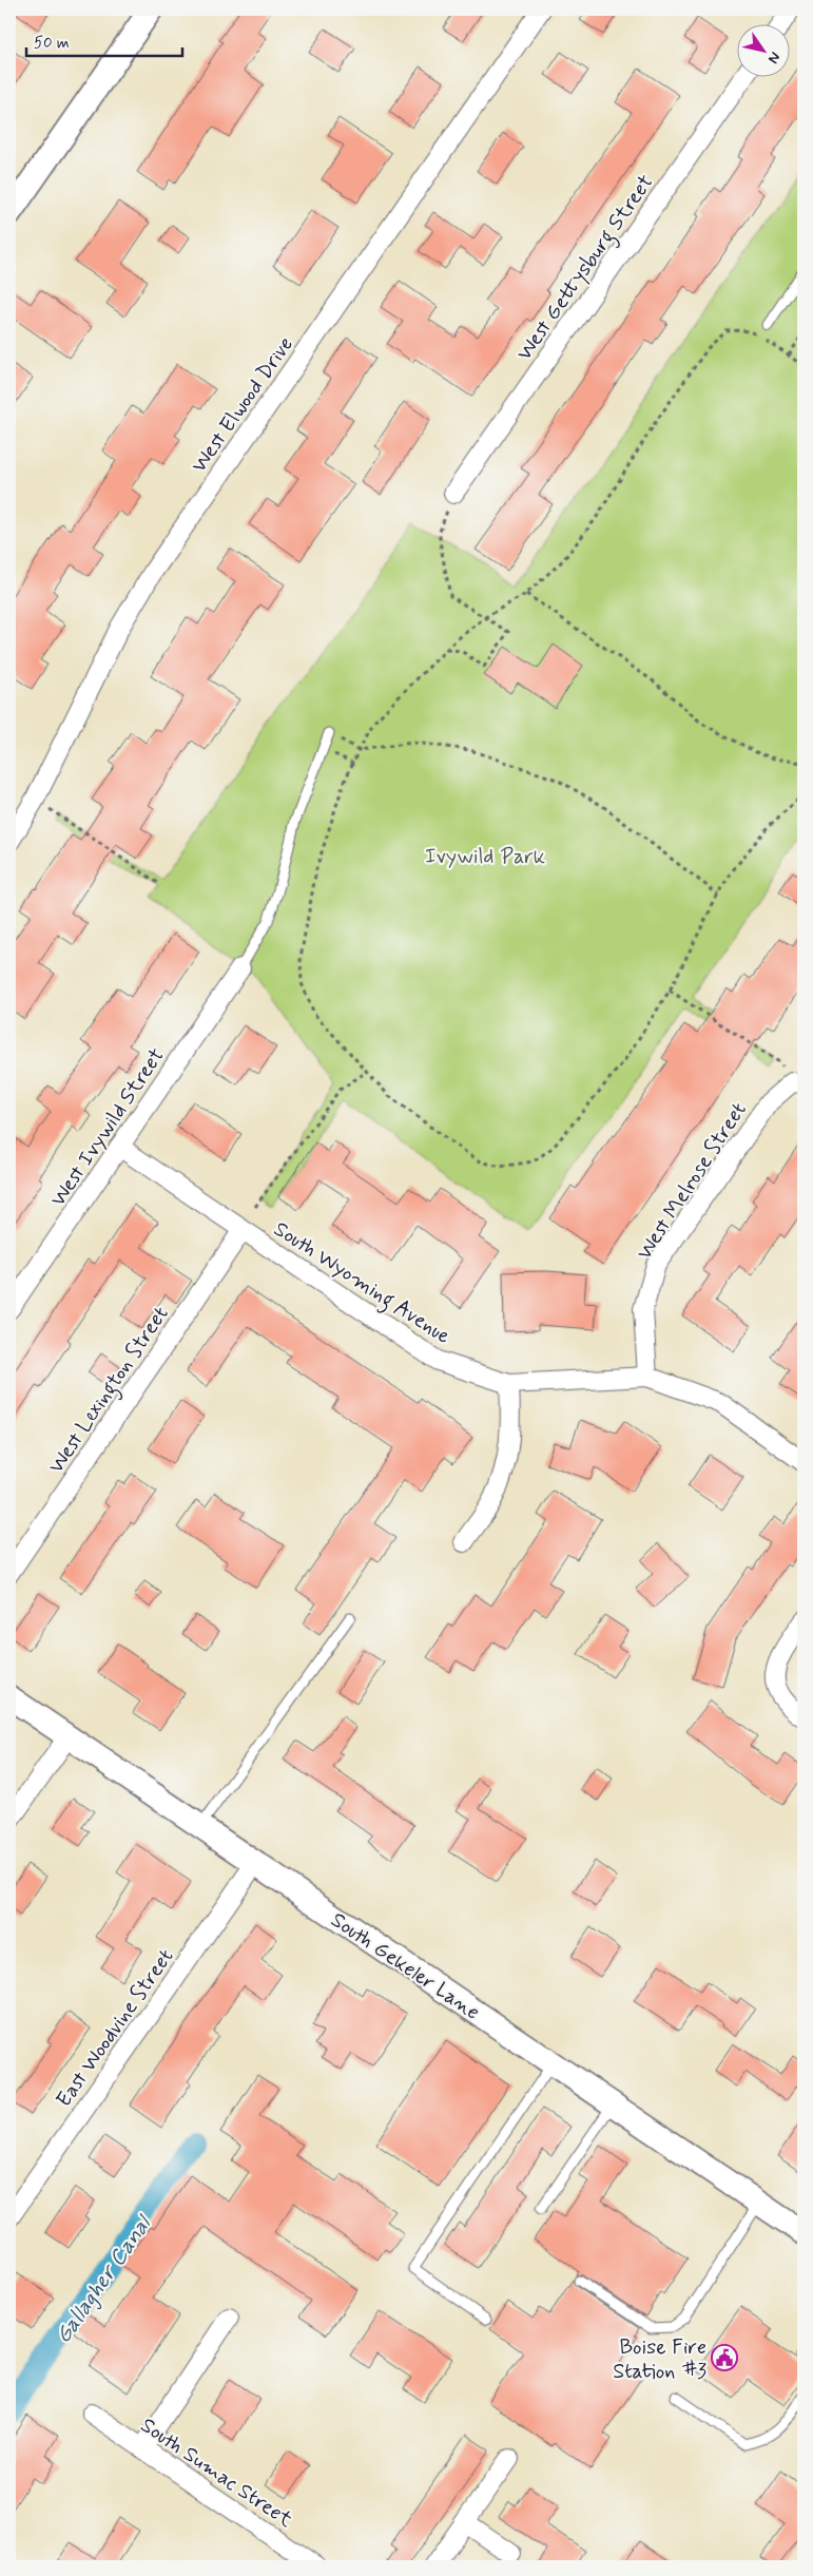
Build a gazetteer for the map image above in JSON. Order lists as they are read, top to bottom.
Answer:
{
  "streets": {
    "street": [
      "West Gettysburg Street",
      "West Elwood Drive",
      "West Ivywild Street",
      "West Melrose Street",
      "South Wyoming Avenue",
      "West Lexington Street",
      "South Gekeler Lane",
      "East Woodvine Street",
      "South Sumac Street"
    ]
  },
  "crossings": [
    ["West Ivywild Street", "South Wyoming Avenue"],
    ["West Melrose Street", "South Wyoming Avenue"],
    ["South Wyoming Avenue", "West Lexington Street"],
    ["South Gekeler Lane", "East Woodvine Street"]
  ],
  "water": ["Gallagher Canal"],
  "parks": ["Ivywild Park"],
  "places": {
    "public building": ["Boise Fire Station #3"]
  },
  "scale_bar": "50 m",
  "north": "bottom right"
}
